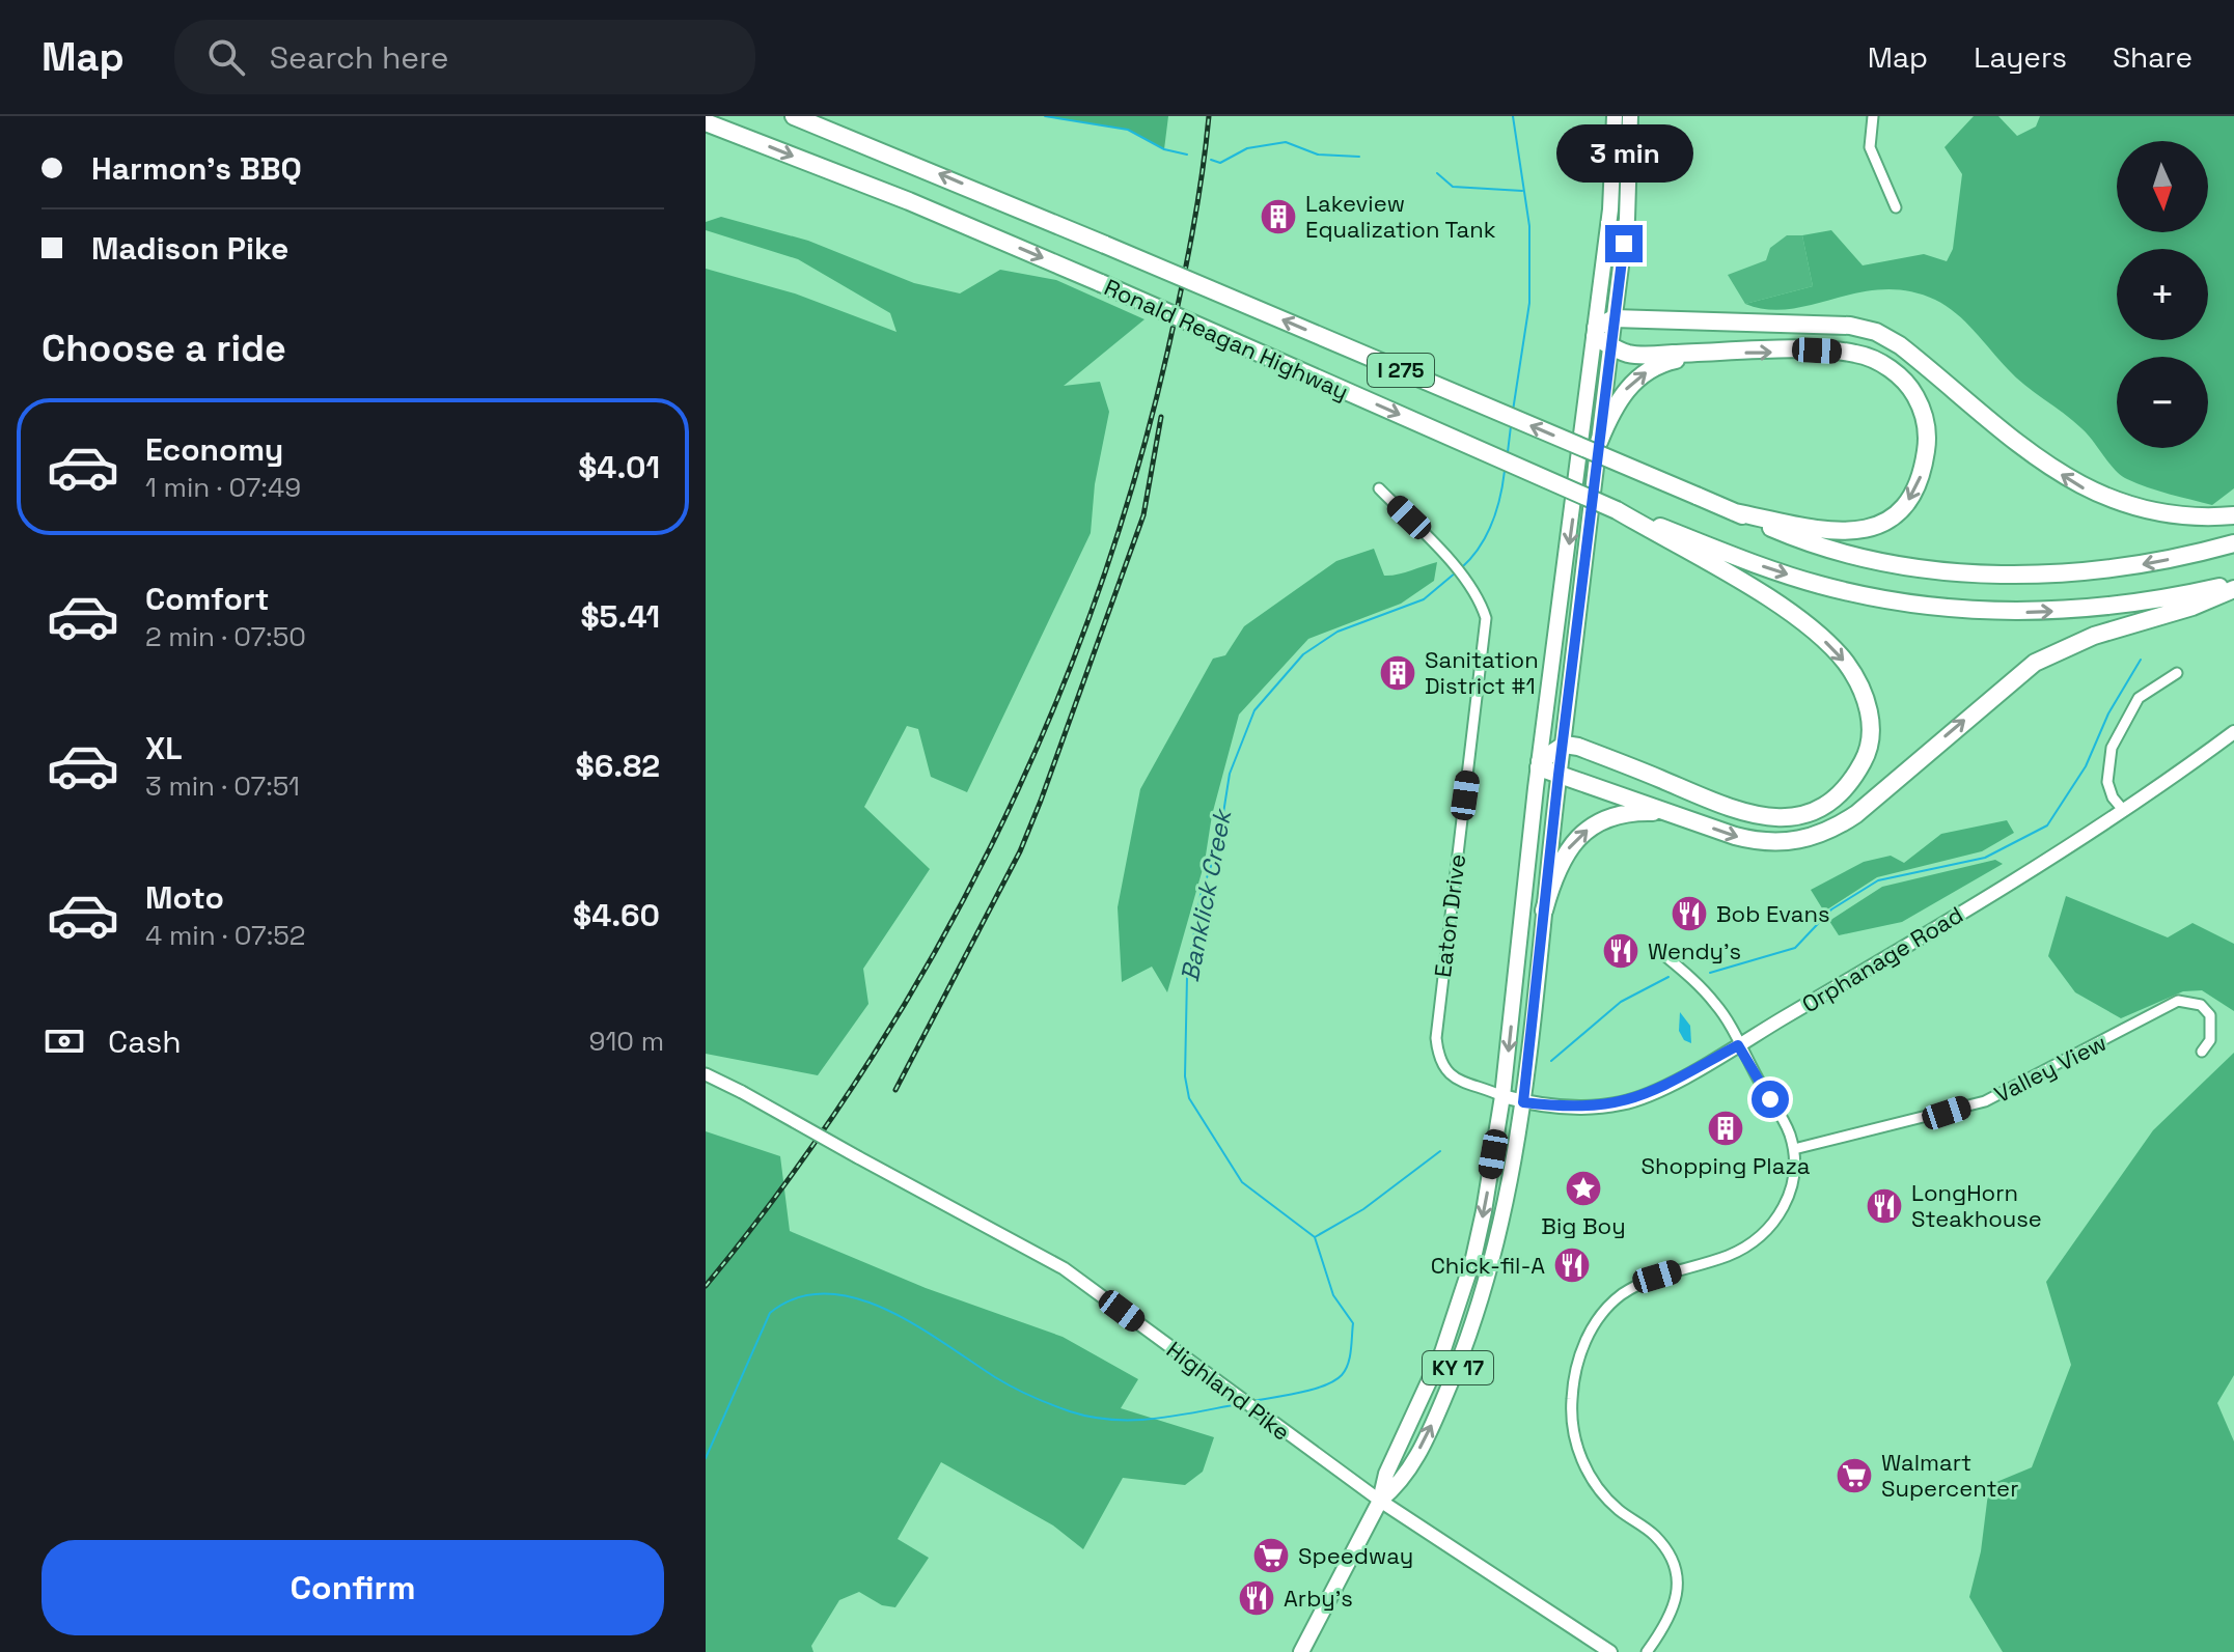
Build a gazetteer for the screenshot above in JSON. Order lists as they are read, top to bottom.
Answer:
{
  "streets": {
    "highway": ["Ronald Reagan Highway", "I 275"],
    "main road": ["Orphanage Road", "KY 17", "Highland Pike"],
    "street": ["Eaton Drive", "Valley View"]
  },
  "crossings": [
    ["Eaton Drive", "Orphanage Road"],
    ["Eaton Drive", "KY 17"],
    ["Orphanage Road", "KY 17"],
    ["KY 17", "Highland Pike"]
  ],
  "water": ["Banklick Creek"],
  "places": {
    "building": ["Lakeview Equalization Tank", "Sanitation District #1", "Shopping Plaza"],
    "restaurant": [
      "Bob Evans",
      "Wendy's",
      "LongHorn Steakhouse",
      "Chick-fil-A",
      "Arby's"
    ],
    "place": ["Big Boy"],
    "supermarket": ["Walmart Supercenter", "Speedway"]
  },
  "north": "bottom",
  "page": {
    "header": "Map",
    "search": "Search here",
    "nav": ["Map", "Layers", "Share"],
    "banner": ["Harmon's BBQ", "Madison Pike"],
    "bubble": "3 min",
    "map_buttons": ["+", "−"],
    "heading": "Choose a ride",
    "list": [
      {
        "name": "Economy",
        "note": "1 min · 07:49",
        "value": "$4.01"
      },
      {
        "name": "Comfort",
        "note": "2 min · 07:50",
        "value": "$5.41"
      },
      {
        "name": "XL",
        "note": "3 min · 07:51",
        "value": "$6.82"
      },
      {
        "name": "Moto",
        "note": "4 min · 07:52",
        "value": "$4.60"
      }
    ],
    "pay": ["Cash", "910 m"],
    "buttons": "Confirm"
  }
}
